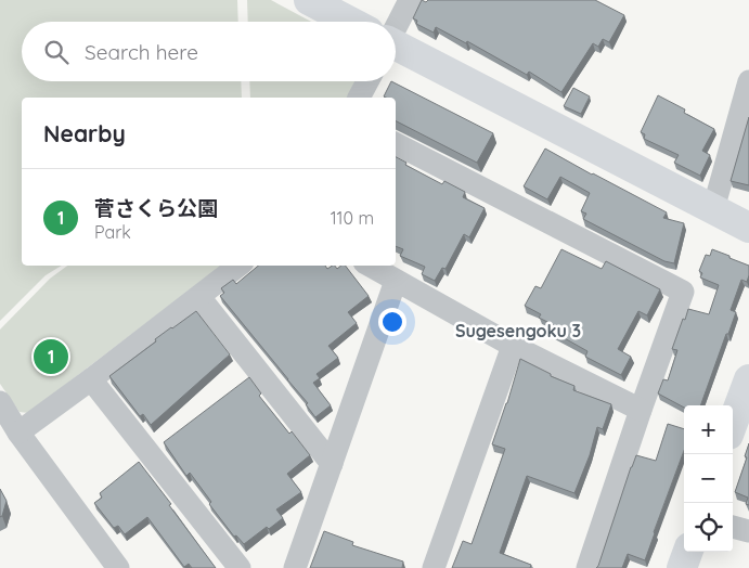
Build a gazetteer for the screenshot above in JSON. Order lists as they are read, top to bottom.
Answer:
{
  "districts": ["Sugesengoku 3"],
  "page": {
    "search": "Search here",
    "heading": "Nearby",
    "list": [
      {
        "mark": "1",
        "name": "菅さくら公園",
        "note": "Park",
        "value": "110 m"
      }
    ],
    "pins": "1",
    "map_buttons": ["+", "−"]
  }
}
